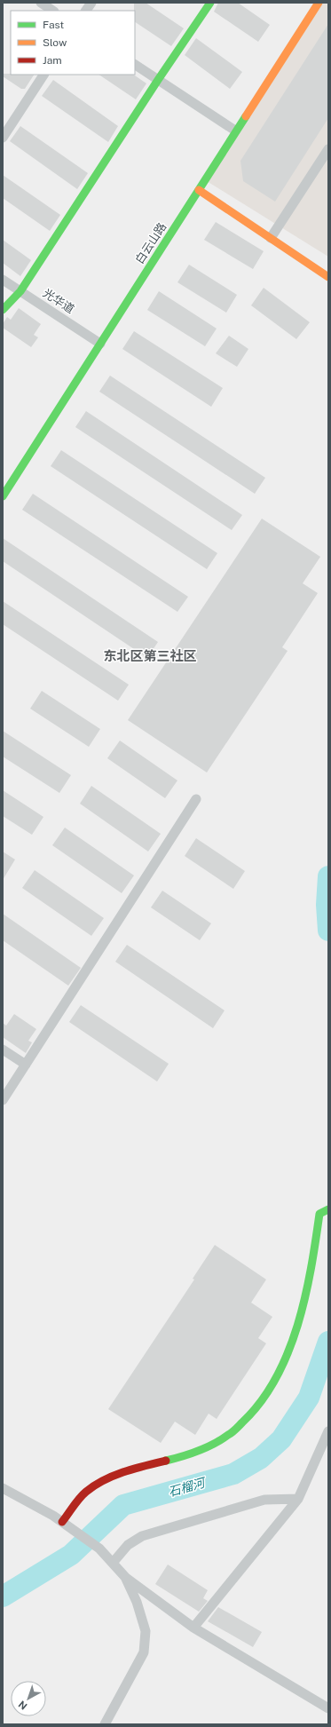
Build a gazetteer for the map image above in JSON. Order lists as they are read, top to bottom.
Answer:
{
  "streets": {
    "street": ["白云山路", "光华道"]
  },
  "crossings": [
    ["白云山路", "光华道"]
  ],
  "districts": ["东北区第三社区"],
  "water": ["石榴河"],
  "legend": ["Fast", "Slow", "Jam"],
  "north": "bottom left"
}
